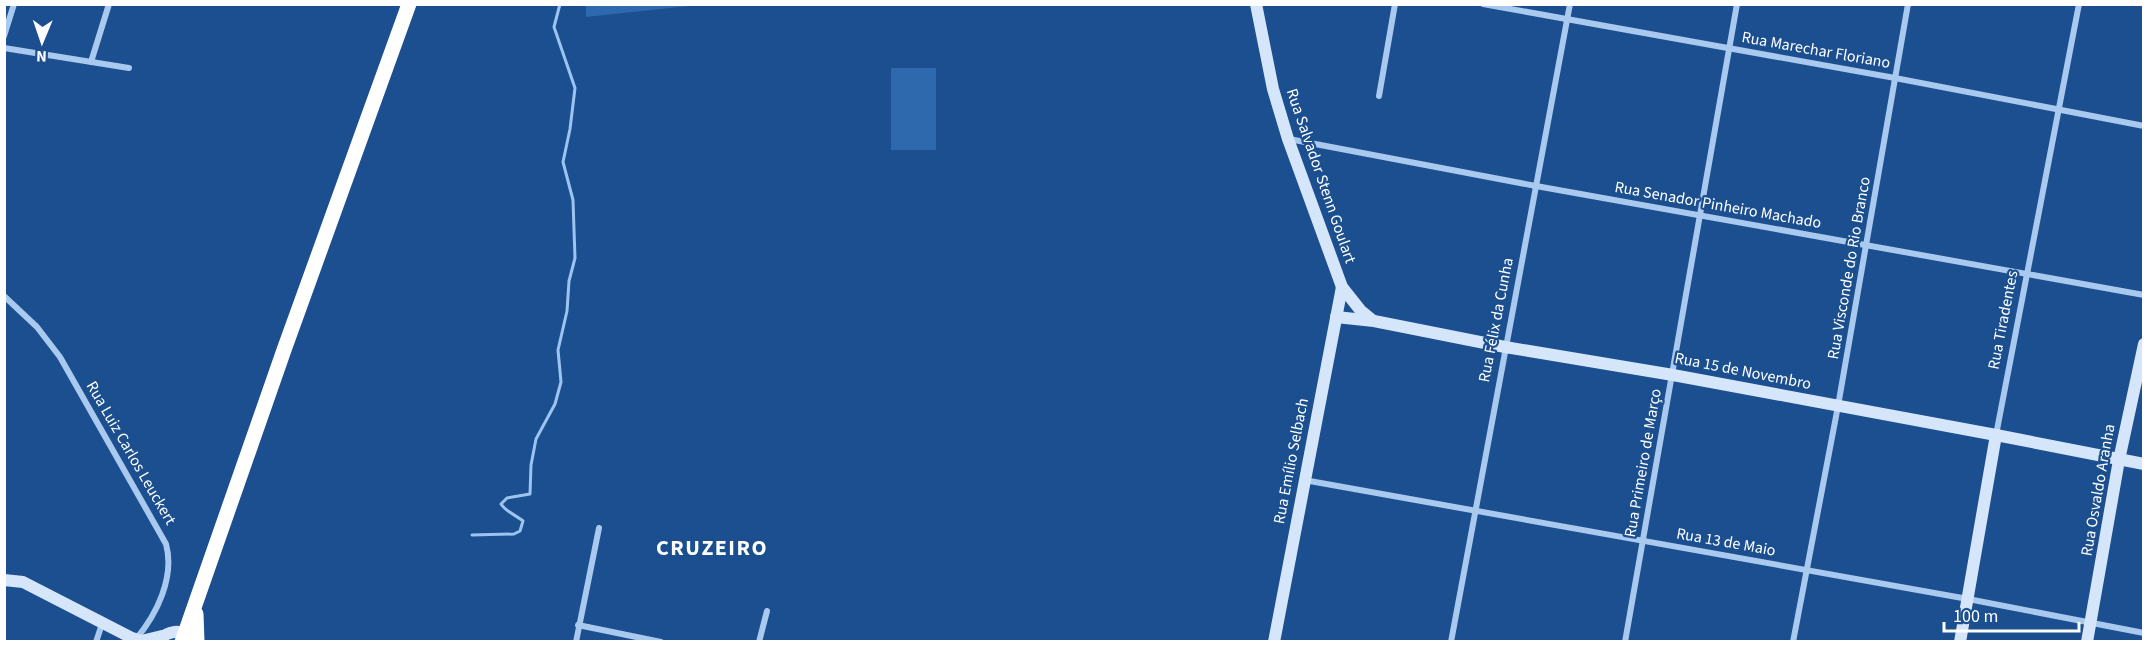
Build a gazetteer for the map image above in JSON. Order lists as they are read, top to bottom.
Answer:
{
  "streets": {
    "main road": [
      "Rua Salvador Stenn Goulart",
      "Rua Tiradentes",
      "Rua 15 de Novembro",
      "Rua Emílio Selbach",
      "Rua Osvaldo Aranha"
    ],
    "street": [
      "Rua Marechar Floriano",
      "Rua Senador Pinheiro Machado",
      "Rua Visconde do Rio Branco",
      "Rua Félix da Cunha",
      "Rua Luiz Carlos Leuckert",
      "Rua Primeiro de Março",
      "Rua 13 de Maio"
    ]
  },
  "crossings": [
    ["Rua Marechar Floriano", "Rua Visconde do Rio Branco"],
    ["Rua Marechar Floriano", "Rua Félix da Cunha"],
    ["Rua Marechar Floriano", "Rua Tiradentes"],
    ["Rua Marechar Floriano", "Rua Primeiro de Março"],
    ["Rua Salvador Stenn Goulart", "Rua Senador Pinheiro Machado"],
    ["Rua Salvador Stenn Goulart", "Rua Emílio Selbach"],
    ["Rua Senador Pinheiro Machado", "Rua Visconde do Rio Branco"],
    ["Rua Senador Pinheiro Machado", "Rua Félix da Cunha"],
    ["Rua Senador Pinheiro Machado", "Rua Tiradentes"],
    ["Rua Senador Pinheiro Machado", "Rua Primeiro de Março"],
    ["Rua Visconde do Rio Branco", "Rua 15 de Novembro"],
    ["Rua Visconde do Rio Branco", "Rua 13 de Maio"],
    ["Rua Félix da Cunha", "Rua 15 de Novembro"],
    ["Rua Félix da Cunha", "Rua 13 de Maio"],
    ["Rua Tiradentes", "Rua 15 de Novembro"],
    ["Rua Tiradentes", "Rua 13 de Maio"],
    ["Rua 15 de Novembro", "Rua Emílio Selbach"],
    ["Rua 15 de Novembro", "Rua Primeiro de Março"],
    ["Rua 15 de Novembro", "Rua Osvaldo Aranha"],
    ["Rua Emílio Selbach", "Rua 13 de Maio"],
    ["Rua Primeiro de Março", "Rua 13 de Maio"],
    ["Rua Osvaldo Aranha", "Rua 13 de Maio"]
  ],
  "districts": ["CRUZEIRO"],
  "scale_bar": "100 m",
  "north": "bottom"
}
